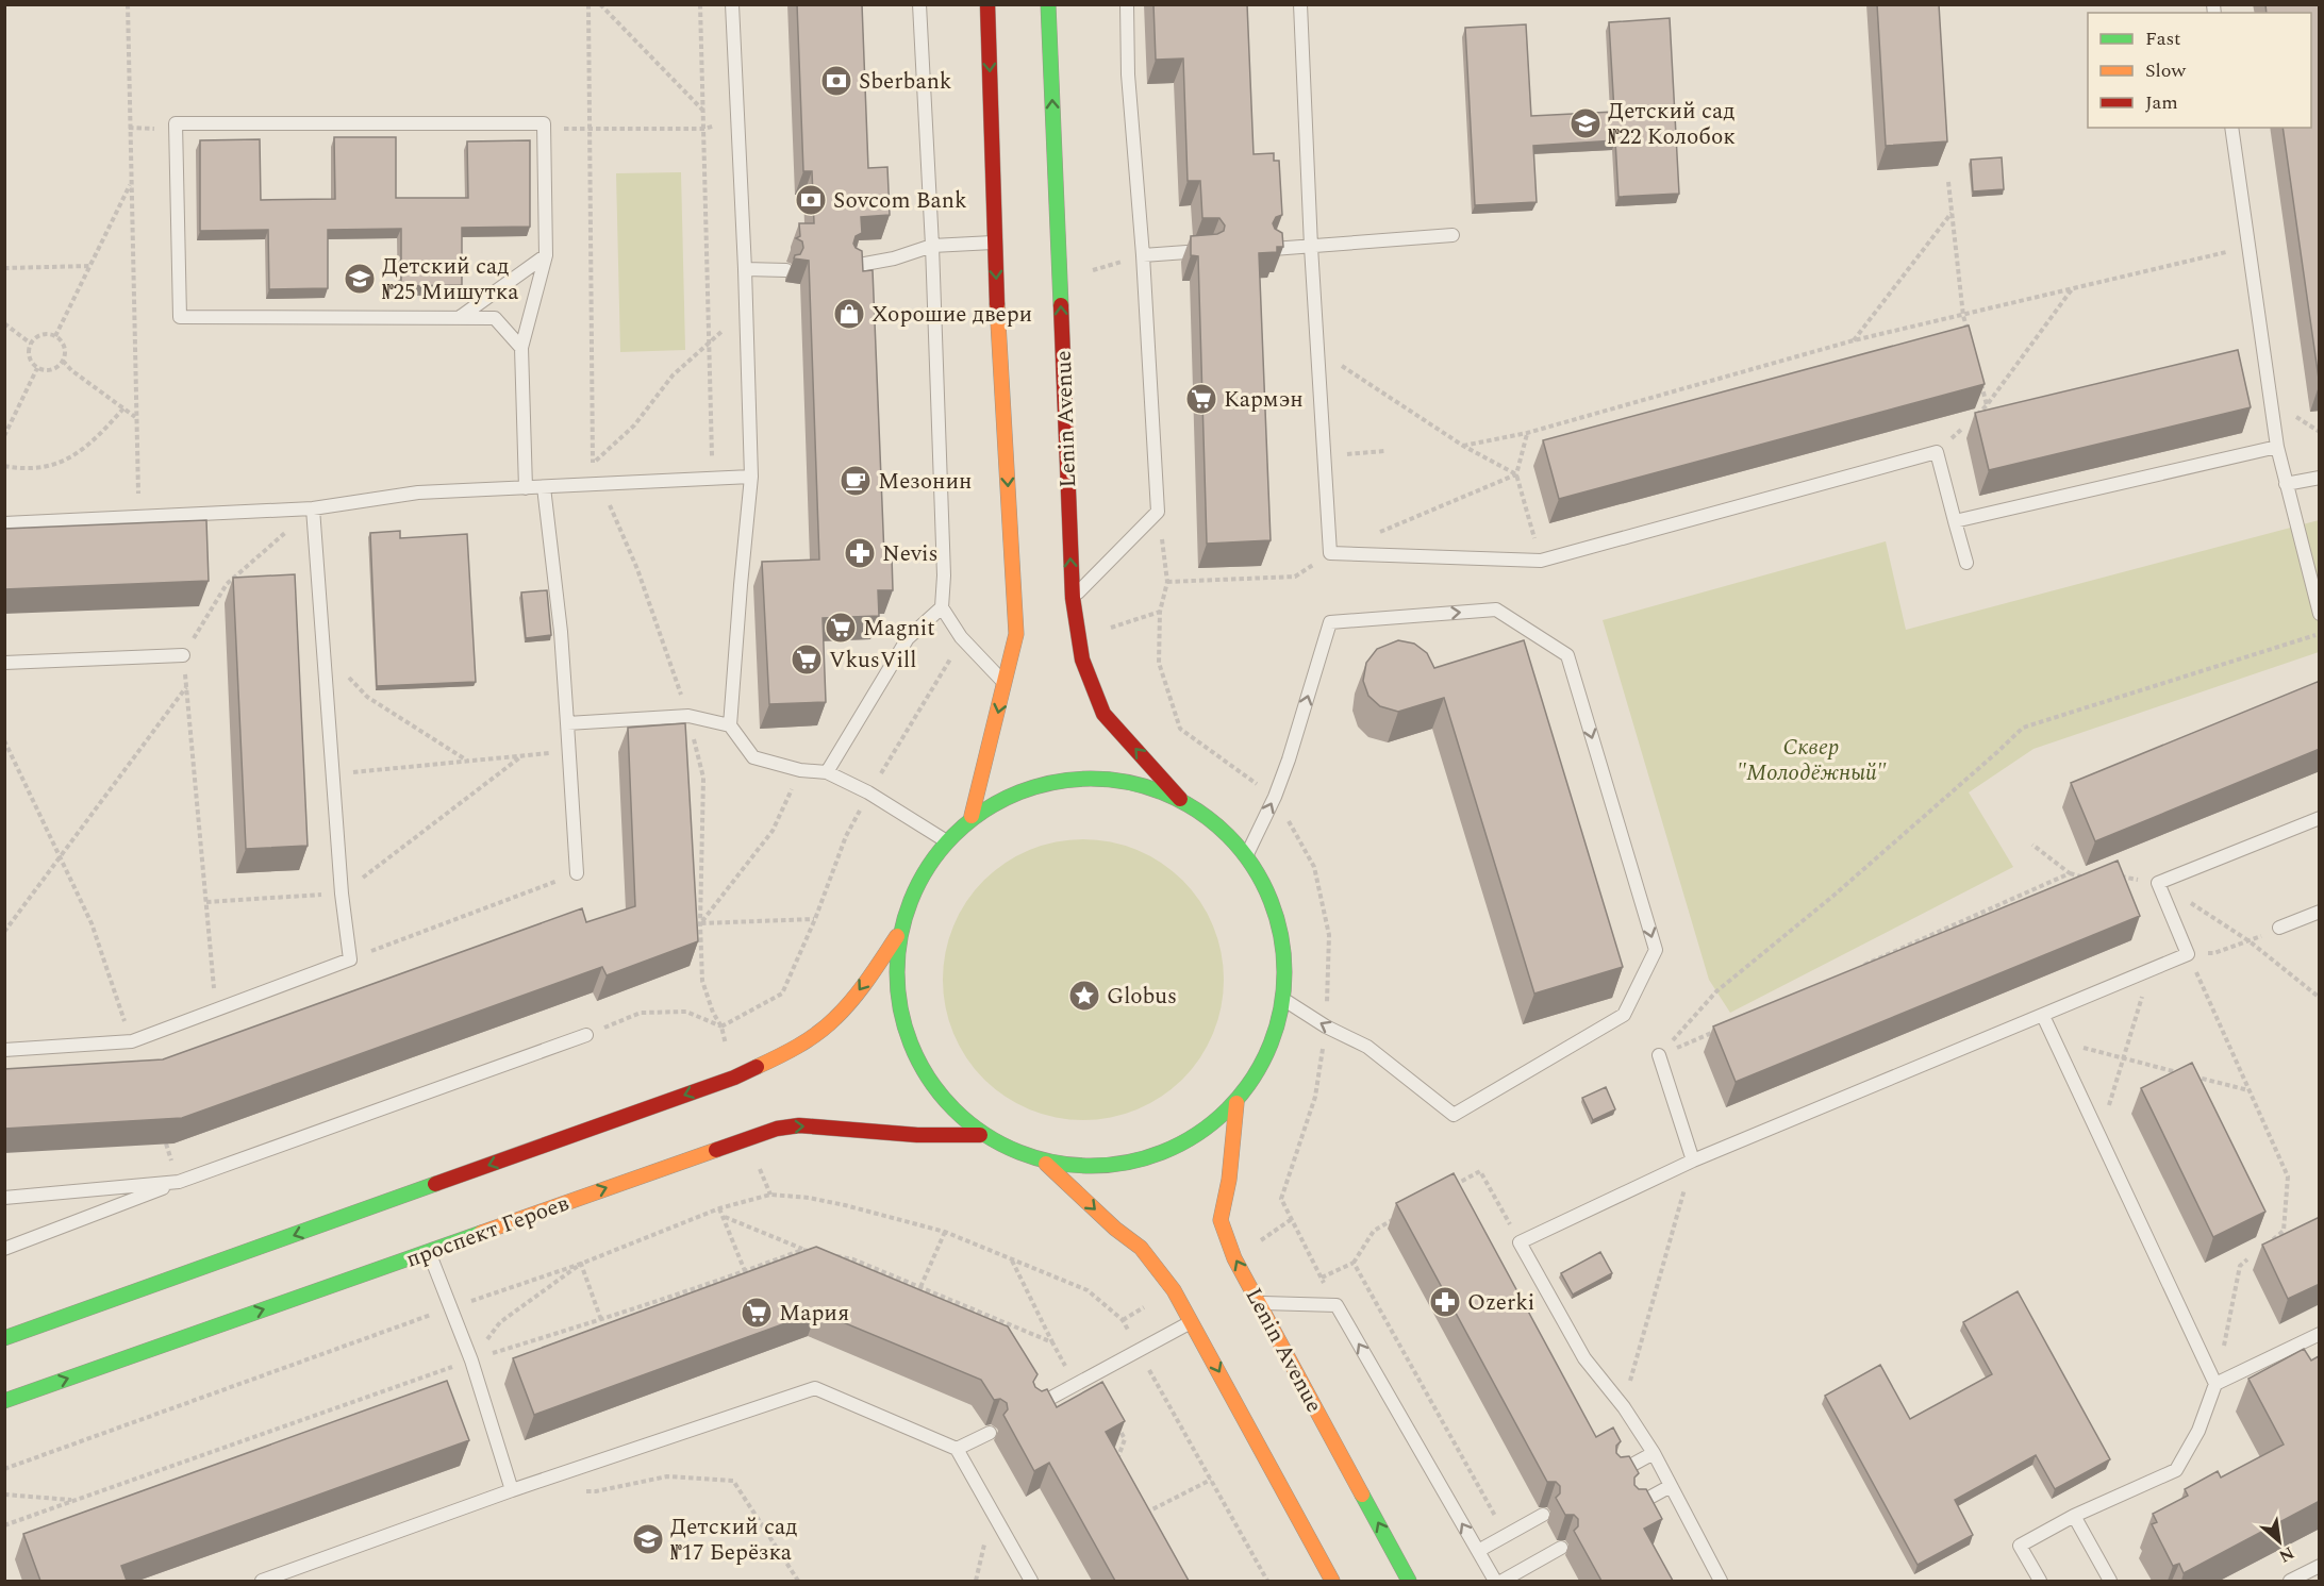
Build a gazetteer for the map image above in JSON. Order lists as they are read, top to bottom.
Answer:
{
  "streets": {
    "main road": ["Lenin Avenue", "проспект Героев"]
  },
  "parks": ["Сквер \"Молодёжный\""],
  "places": {
    "bank": ["Sberbank", "Sovcom Bank"],
    "school or university": ["Детский сад №22 Колобок", "Детский сад №25 Мишутка", "Детский сад №17 Берёзка"],
    "shop": ["Хорошие двери"],
    "supermarket": [
      "Кармэн",
      "Magnit",
      "VkusVill",
      "Мария"
    ],
    "cafe": ["Мезонин"],
    "pharmacy": ["Nevis", "Ozerki"],
    "place": ["Globus"]
  },
  "legend": ["Fast", "Slow", "Jam"],
  "north": "bottom right"
}
